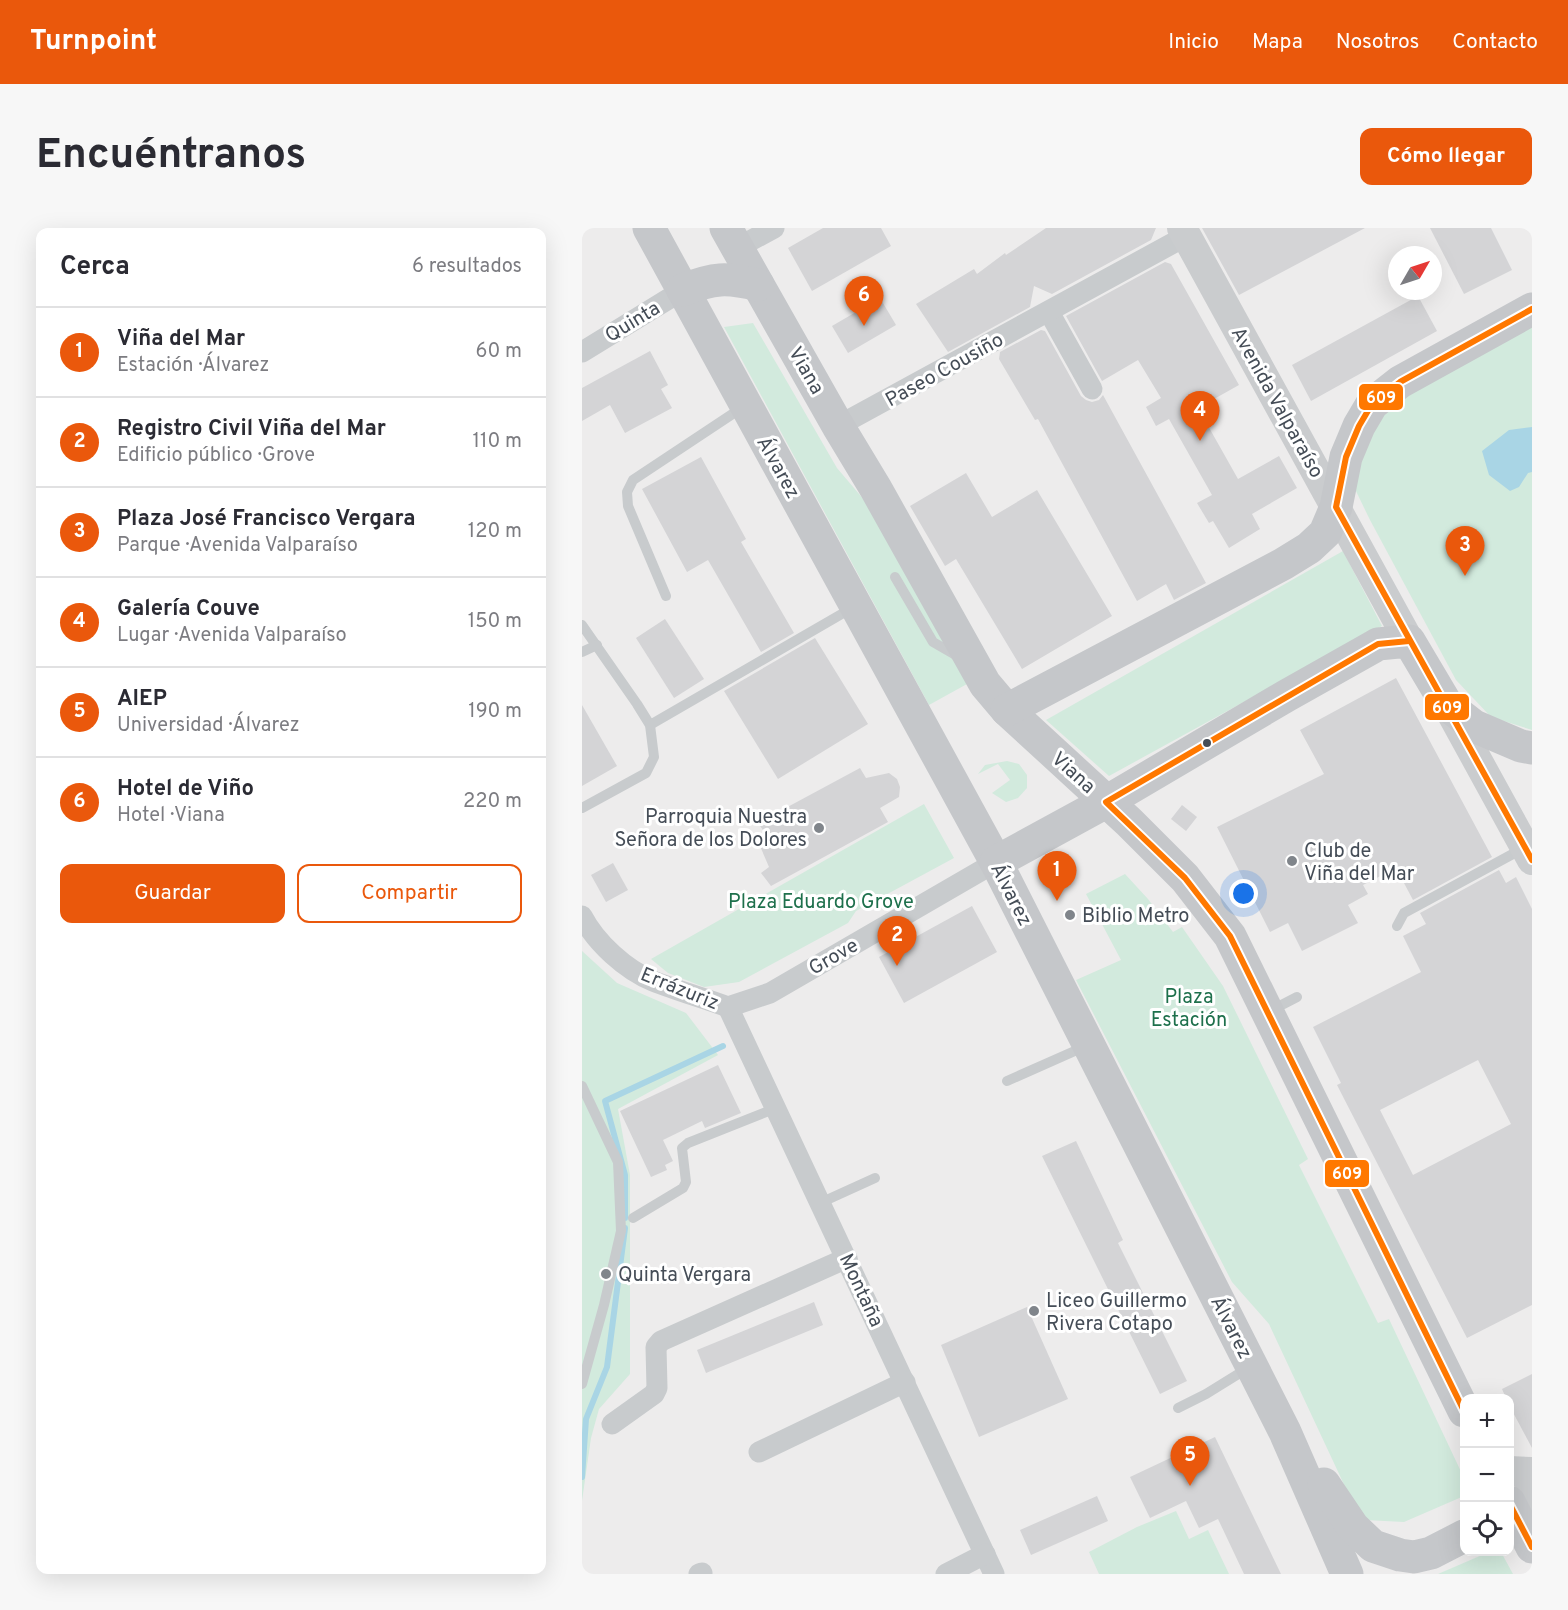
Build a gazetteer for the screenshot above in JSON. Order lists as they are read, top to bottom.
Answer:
{
  "streets": {
    "main road": ["Viana", "Avenida Valparaíso", "Álvarez"],
    "street": [
      "Quinta",
      "Paseo Cousiño",
      "Grove",
      "Errázuriz",
      "Montaña"
    ]
  },
  "crossings": [
    ["Quinta", "Álvarez"],
    ["Paseo Cousiño", "Viana"],
    ["Paseo Cousiño", "Avenida Valparaíso"],
    ["Álvarez", "Grove"],
    ["Grove", "Errázuriz"],
    ["Grove", "Montaña"],
    ["Errázuriz", "Montaña"]
  ],
  "parks": ["Plaza Eduardo Grove", "Plaza Estación"],
  "places": [
    "Parroquia Nuestra Señora de los Dolores",
    "Club de Viña del Mar",
    "Biblio Metro",
    "Quinta Vergara",
    "Liceo Guillermo Rivera Cotapo"
  ],
  "lines": ["transit line 609"],
  "north": "top right",
  "page": {
    "header": "Turnpoint",
    "nav": [
      "Inicio",
      "Mapa",
      "Nosotros",
      "Contacto"
    ],
    "buttons": [
      "Cómo llegar",
      ["Guardar", "Compartir"]
    ],
    "title": "Encuéntranos",
    "heading": ["Cerca", "6 resultados"],
    "pins": [
      "6",
      "4",
      "3",
      "1",
      "2",
      "5"
    ],
    "list": [
      {
        "mark": "1",
        "name": "Viña del Mar",
        "note": "Estación · Álvarez",
        "value": "60 m"
      },
      {
        "mark": "2",
        "name": "Registro Civil Viña del Mar",
        "note": "Edificio público · Grove",
        "value": "110 m"
      },
      {
        "mark": "3",
        "name": "Plaza José Francisco Vergara",
        "note": "Parque · Avenida Valparaíso",
        "value": "120 m"
      },
      {
        "mark": "4",
        "name": "Galería Couve",
        "note": "Lugar · Avenida Valparaíso",
        "value": "150 m"
      },
      {
        "mark": "5",
        "name": "AIEP",
        "note": "Universidad · Álvarez",
        "value": "190 m"
      },
      {
        "mark": "6",
        "name": "Hotel de Viño",
        "note": "Hotel · Viana",
        "value": "220 m"
      }
    ],
    "map_buttons": ["+", "−"]
  }
}
